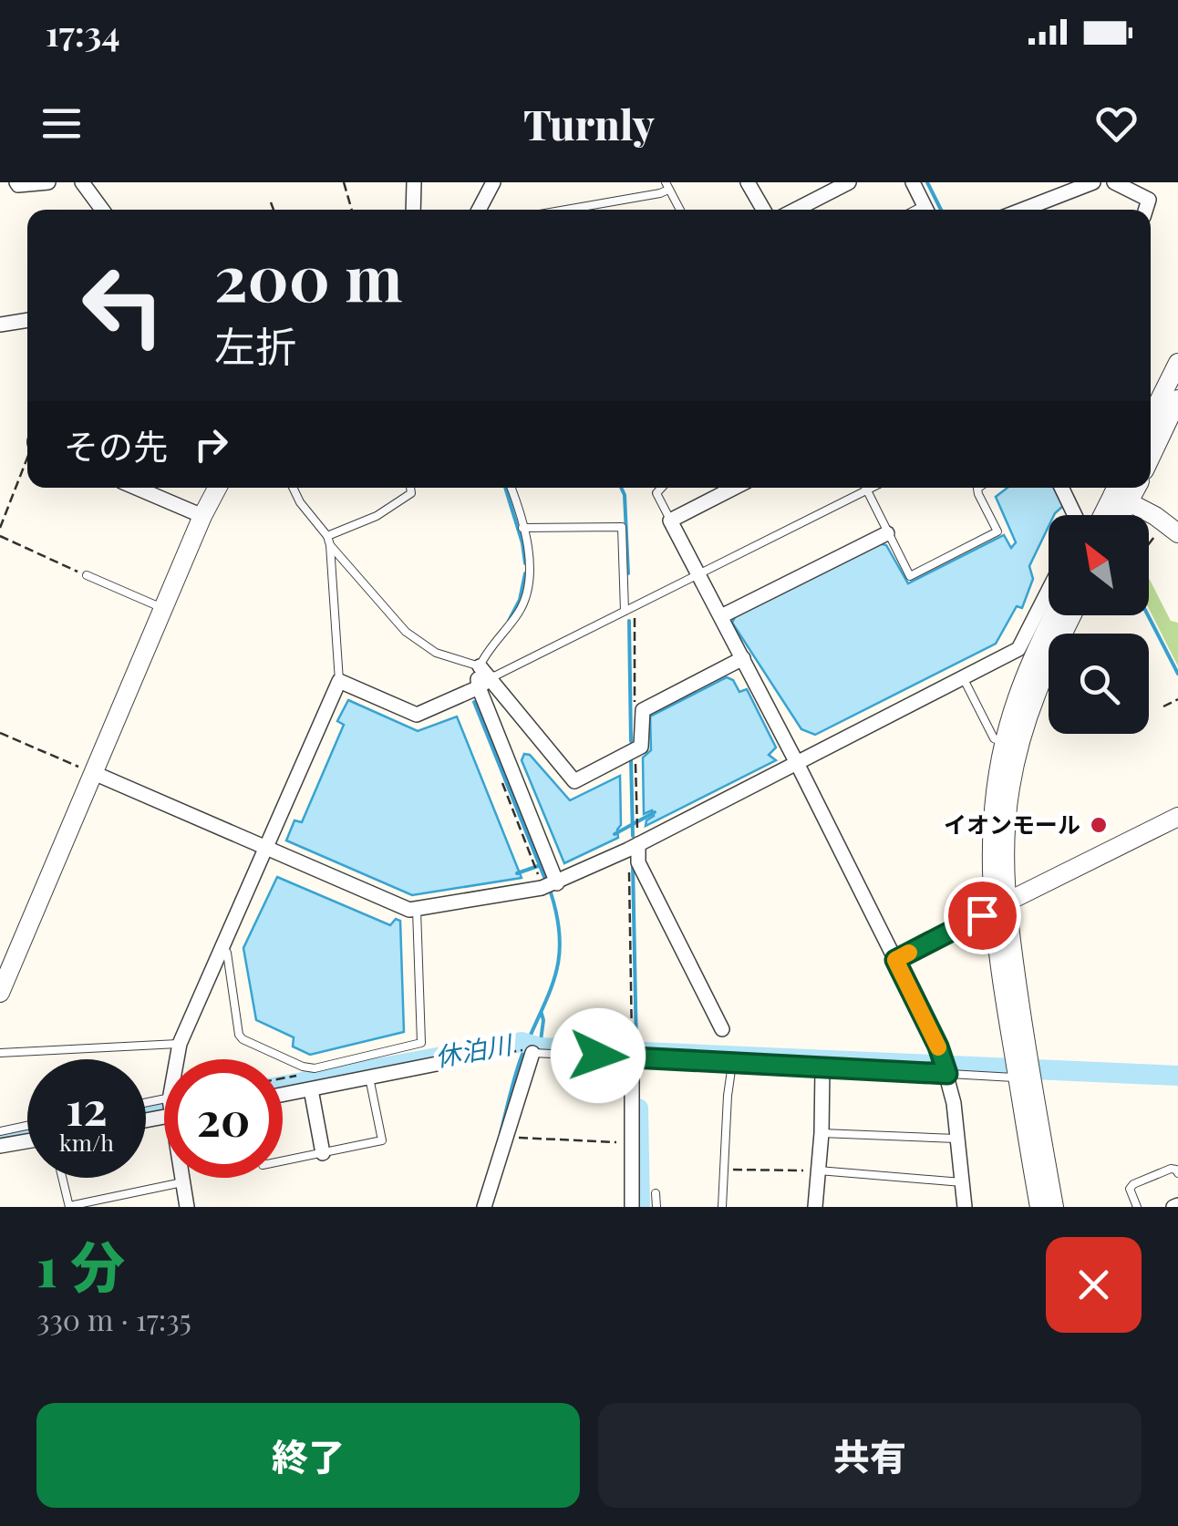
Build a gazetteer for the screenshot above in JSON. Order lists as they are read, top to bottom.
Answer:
{
  "water": ["休泊川"],
  "places": ["イオンモール"],
  "north": "top left",
  "page": {
    "status": "17:34",
    "header": "Turnly",
    "turn": ["200 m", "左折"],
    "then": "その先",
    "speed": "12 km/h",
    "limit": "20",
    "heading": ["1 分", "330 m · 17:35"],
    "buttons": ["終了", "共有"]
  }
}
